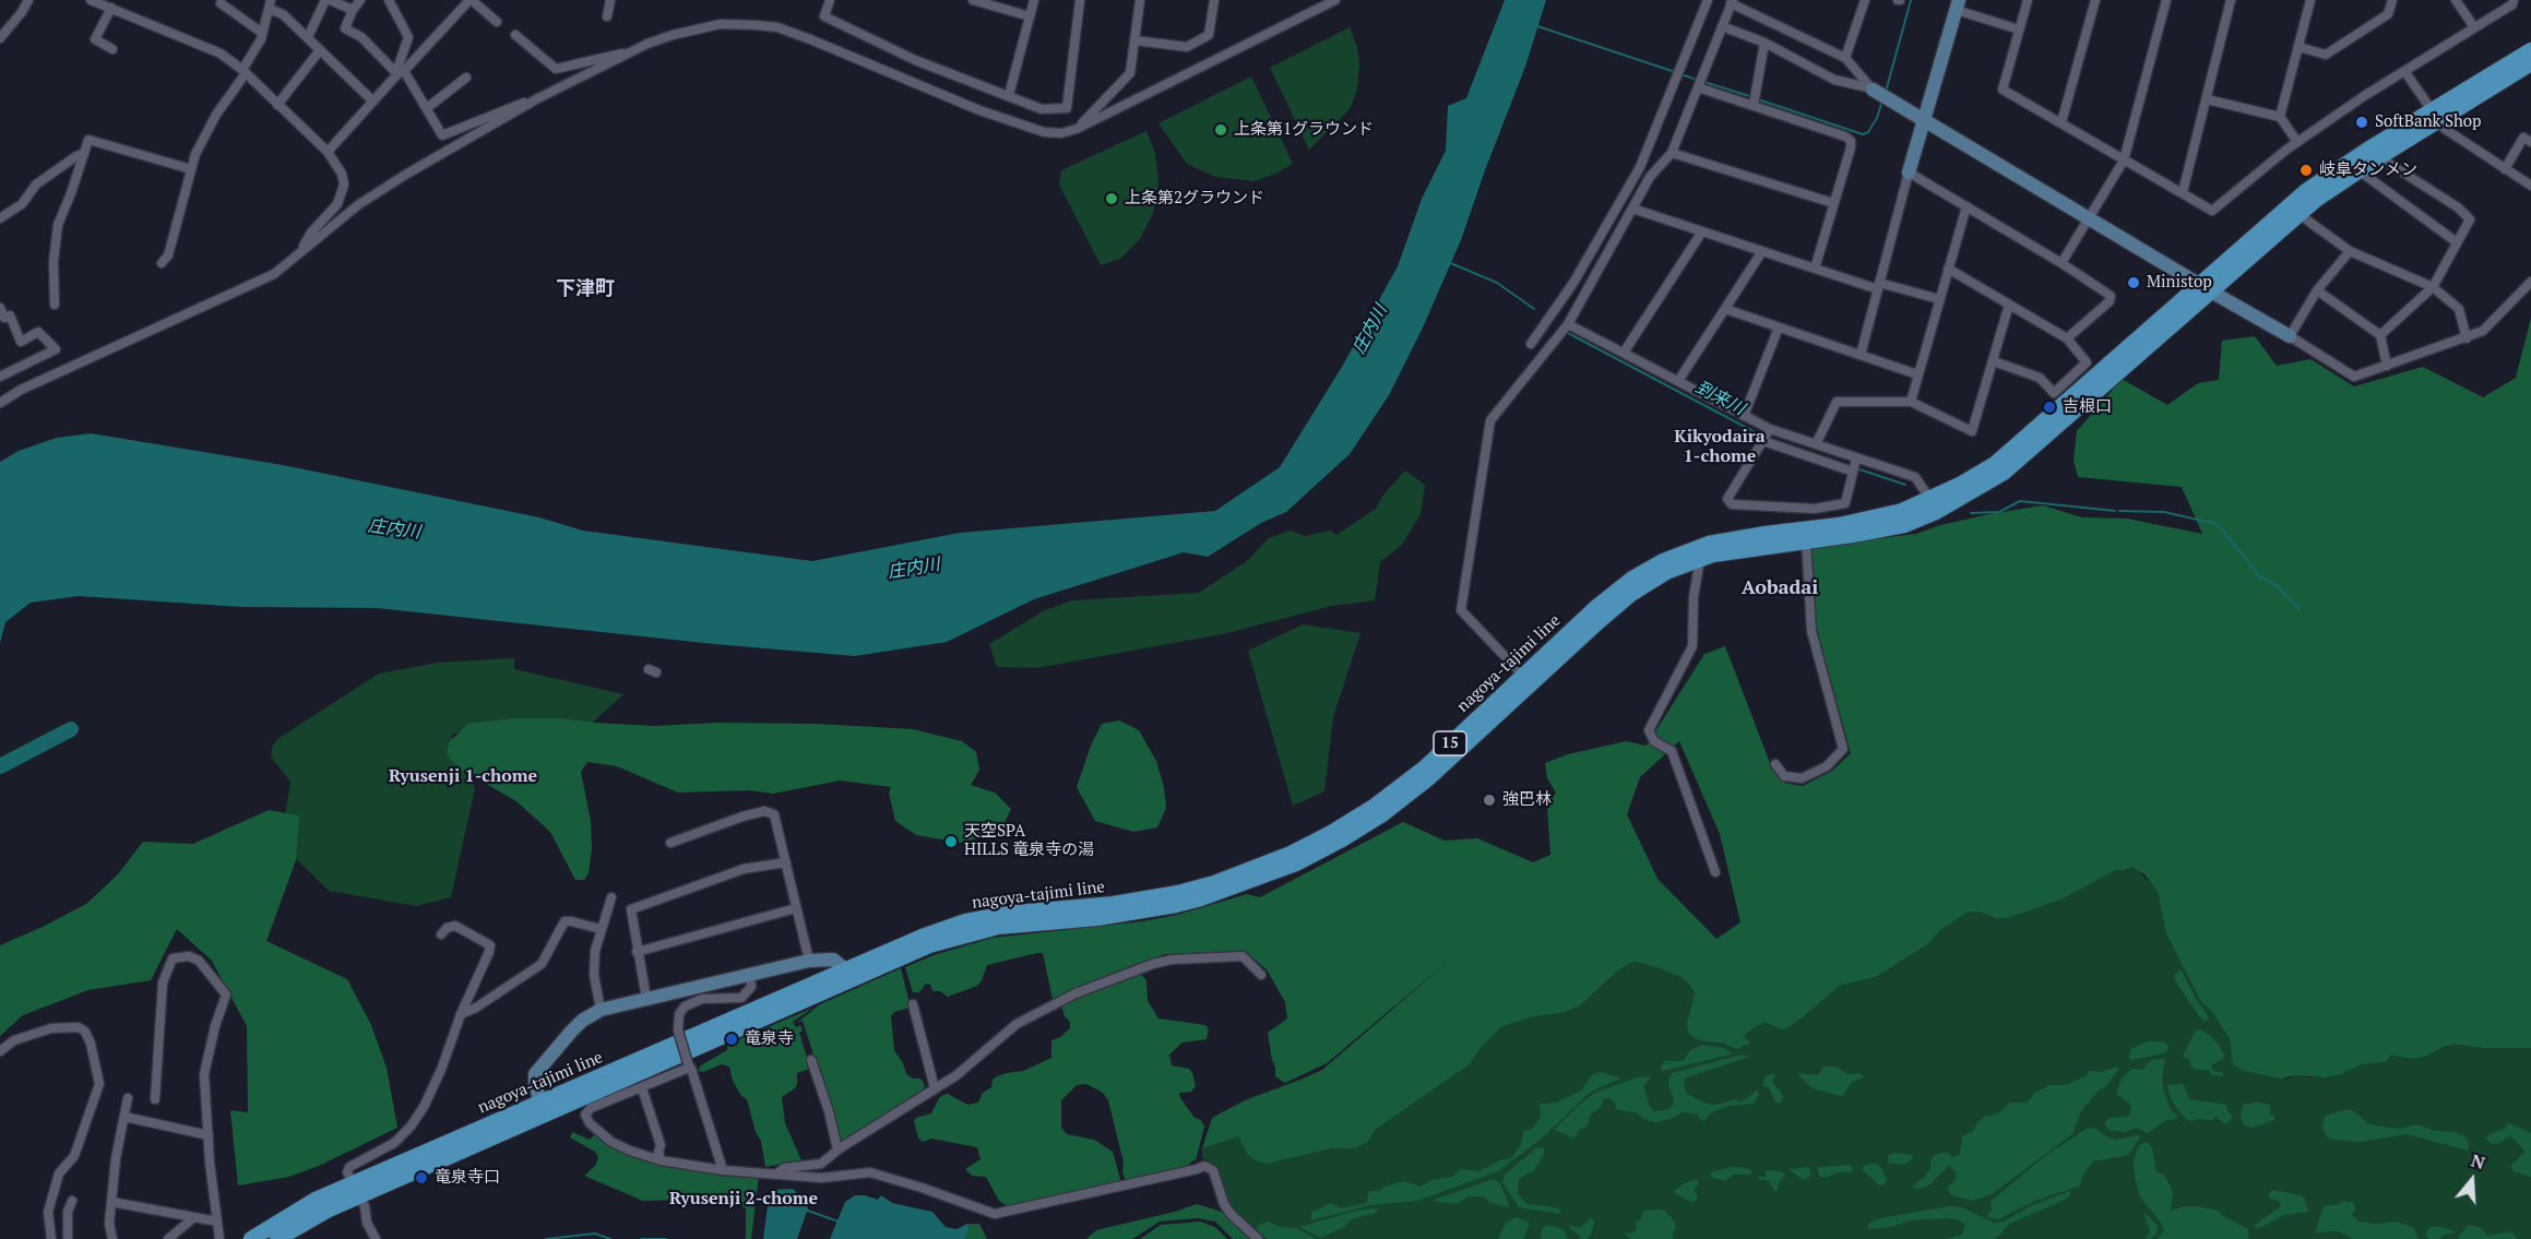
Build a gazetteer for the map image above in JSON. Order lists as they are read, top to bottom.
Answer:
{
  "streets": {
    "main road": ["nagoya-tajimi line", "15"]
  },
  "districts": [
    "下津町",
    "Kikyodaira 1-chome",
    "Aobadai",
    "Ryusenji 1-chome",
    "Ryusenji 2-chome"
  ],
  "water": ["庄内川", "到来川"],
  "places": [
    "SoftBank Shop",
    "上条第1グラウンド",
    "岐阜タンメン",
    "上条第2グラウンド",
    "Ministop",
    "吉根口",
    "強巴林",
    "天空SPA HILLS 竜泉寺の湯",
    "竜泉寺",
    "竜泉寺口"
  ],
  "north": "top"
}
